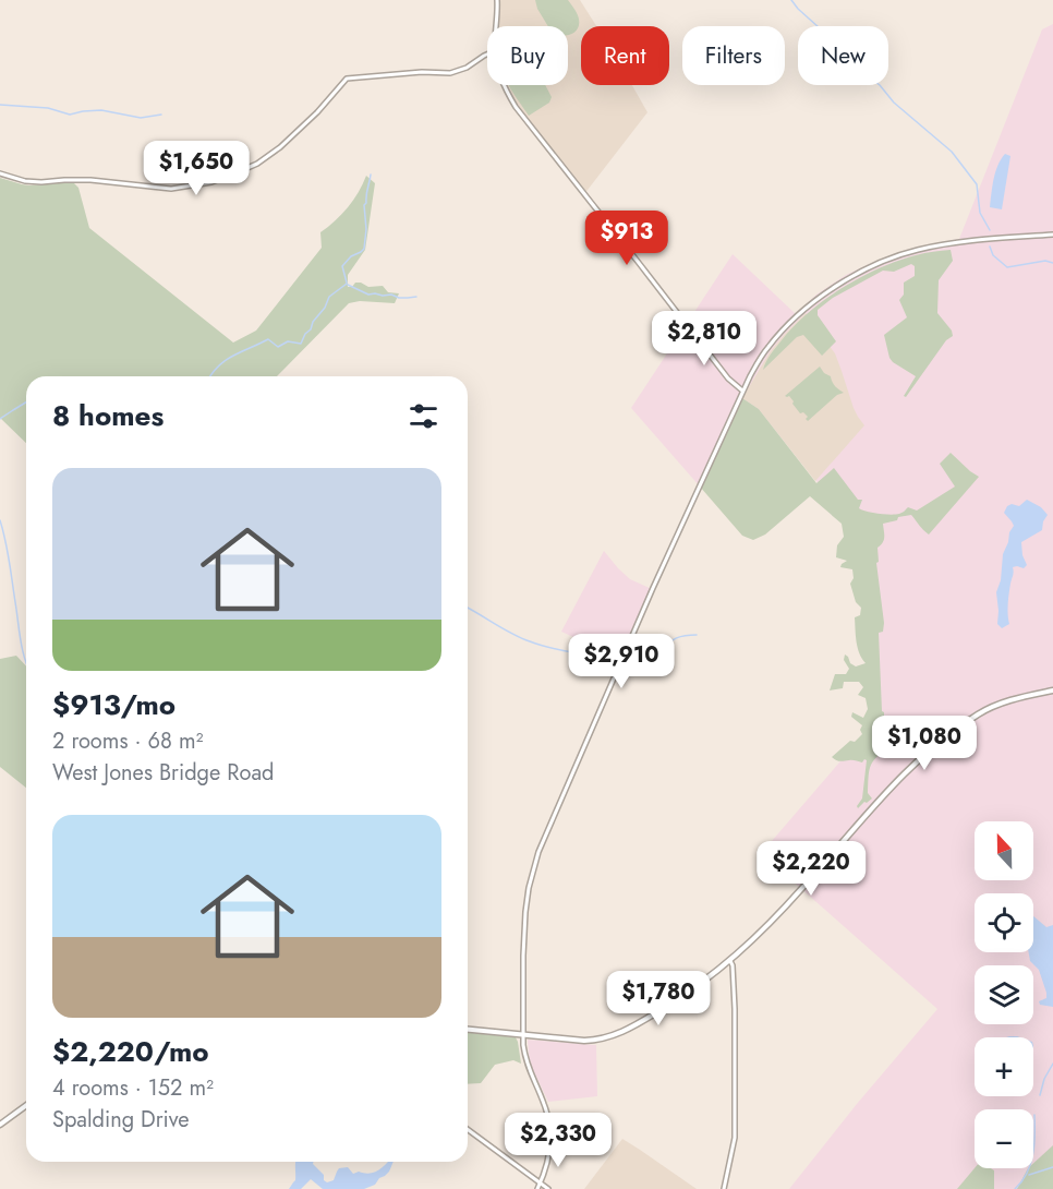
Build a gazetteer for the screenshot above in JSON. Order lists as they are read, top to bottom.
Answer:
{
  "north": "top",
  "page": {
    "chip": [
      "Buy",
      "Rent",
      "Filters",
      "New"
    ],
    "price": [
      "$1,650",
      "$913",
      "$2,810",
      "$2,910",
      "$1,080",
      "$2,220",
      "$1,780",
      "$2,330"
    ],
    "heading": "8 homes",
    "list": [
      {
        "name": "$913/mo",
        "note": "2 rooms · 68 m² · West Jones Bridge Road"
      },
      {
        "name": "$2,220/mo",
        "note": "4 rooms · 152 m² · Spalding Drive"
      }
    ],
    "map_buttons": ["+", "−"]
  }
}
